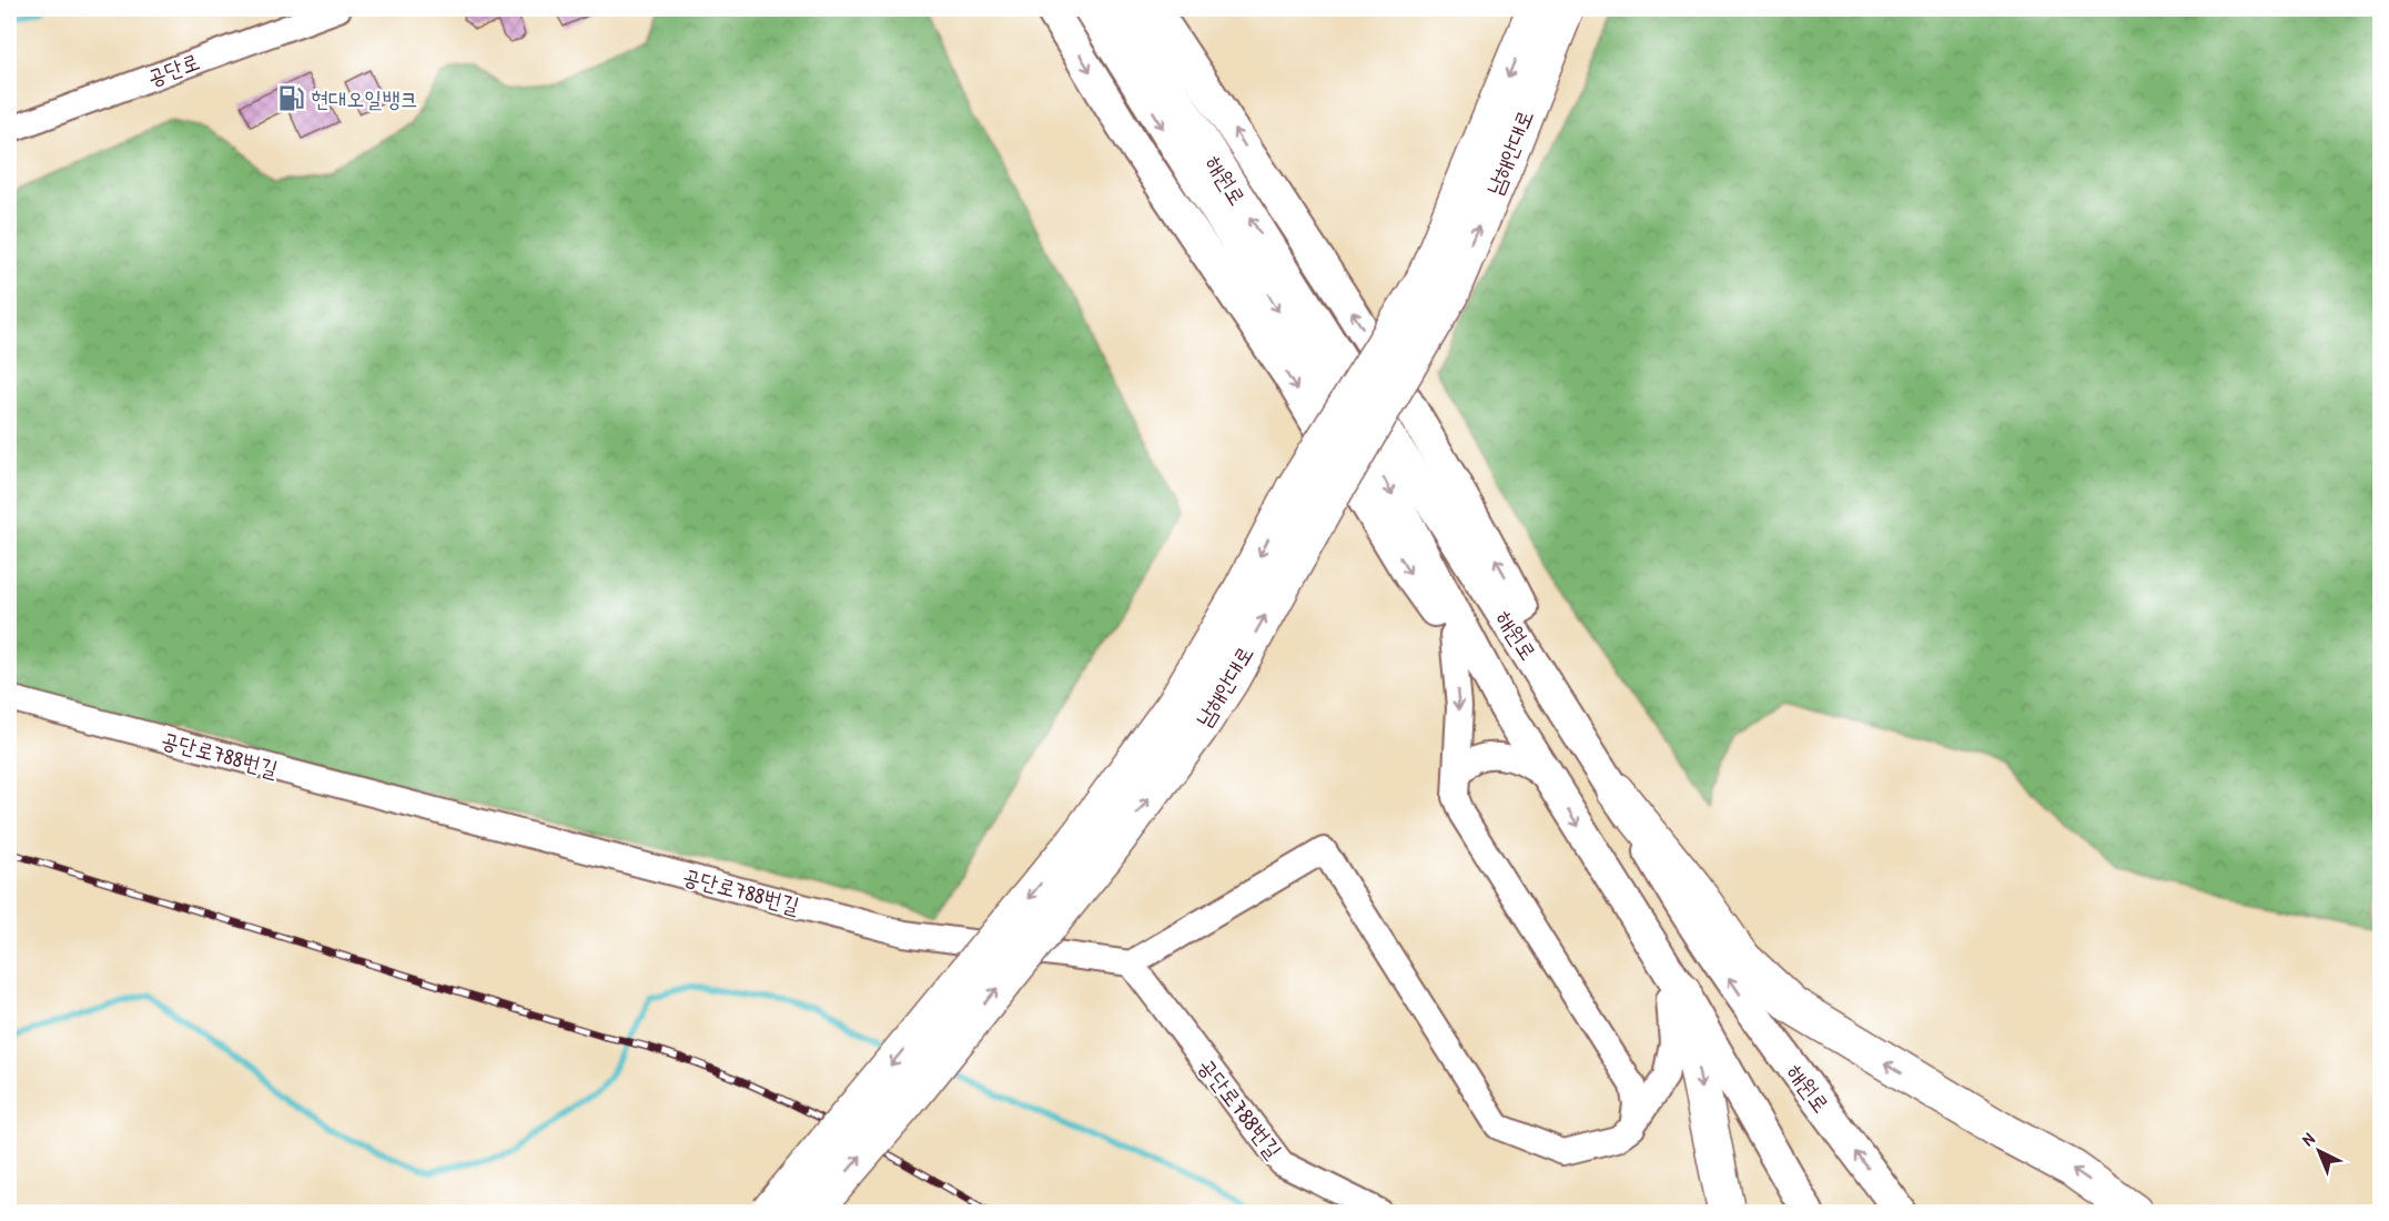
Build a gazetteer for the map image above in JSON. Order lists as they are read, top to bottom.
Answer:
{
  "streets": {
    "highway": ["남해안대로"],
    "main road": ["해원로"],
    "street": ["공단로", "공단로788번길"]
  },
  "places": {
    "fuel station": ["현대오일뱅크"]
  },
  "north": "top left"
}
